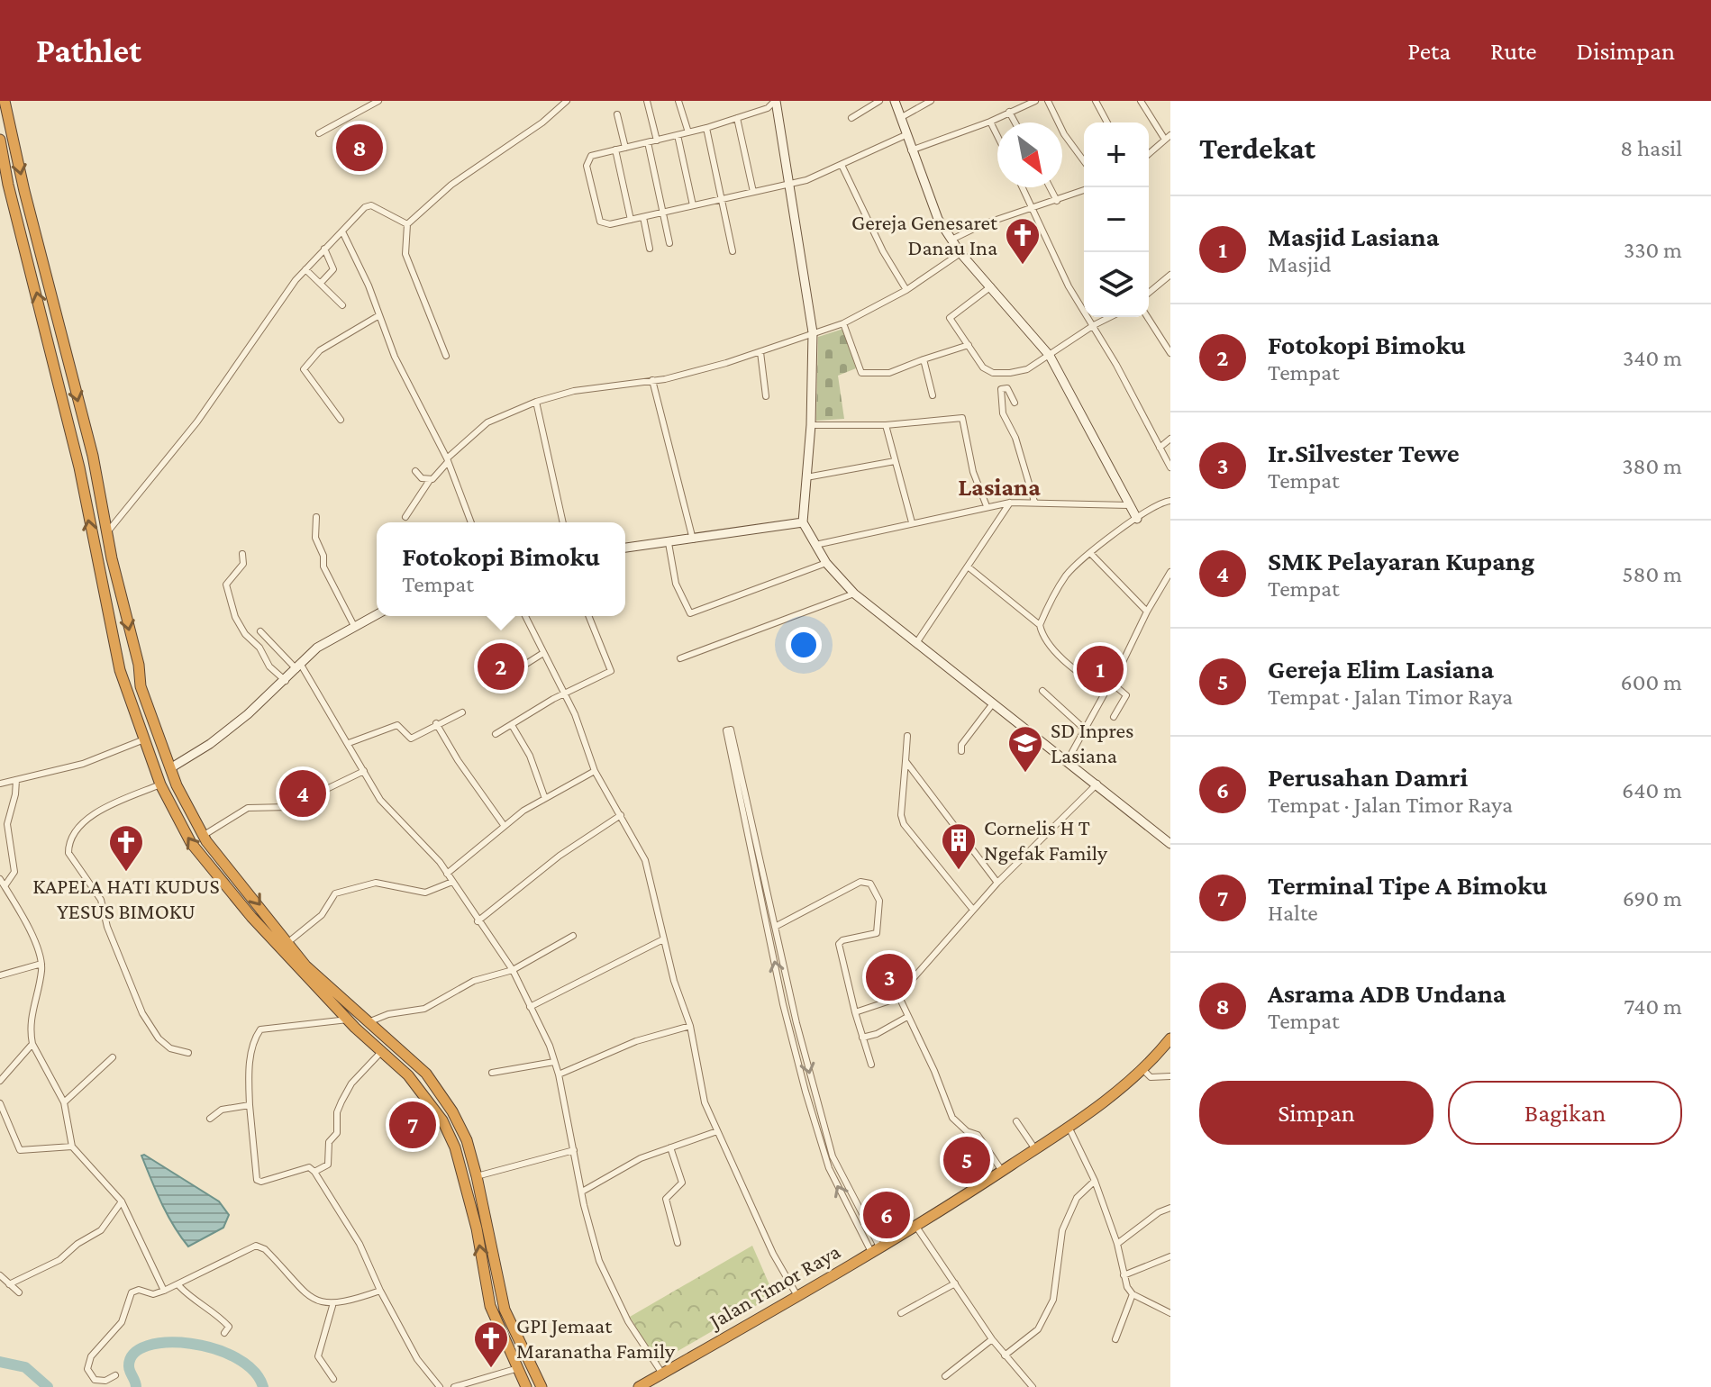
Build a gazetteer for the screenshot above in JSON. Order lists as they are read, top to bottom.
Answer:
{
  "streets": {
    "highway": ["Jalan Timor Raya"]
  },
  "districts": ["Lasiana"],
  "places": {
    "church": ["Gereja Genesaret Danau Ina", "KAPELA HATI KUDUS YESUS BIMOKU", "GPI Jemaat Maranatha Family"],
    "school or university": ["SD Inpres Lasiana"],
    "building": ["Cornelis H T Ngefak Family"]
  },
  "north": "bottom right",
  "page": {
    "header": "Pathlet",
    "nav": ["Peta", "Rute", "Disimpan"],
    "heading": ["Terdekat", "8 hasil"],
    "pins": [
      "8",
      "2",
      "1",
      "4",
      "3",
      "7",
      "5",
      "6"
    ],
    "map_buttons": ["+", "−"],
    "list": [
      {
        "mark": "1",
        "name": "Masjid Lasiana",
        "note": "Masjid",
        "value": "330 m"
      },
      {
        "mark": "2",
        "name": "Fotokopi Bimoku",
        "note": "Tempat",
        "value": "340 m"
      },
      {
        "mark": "3",
        "name": "Ir.Silvester Tewe",
        "note": "Tempat",
        "value": "380 m"
      },
      {
        "mark": "4",
        "name": "SMK Pelayaran Kupang",
        "note": "Tempat",
        "value": "580 m"
      },
      {
        "mark": "5",
        "name": "Gereja Elim Lasiana",
        "note": "Tempat · Jalan Timor Raya",
        "value": "600 m"
      },
      {
        "mark": "6",
        "name": "Perusahan Damri",
        "note": "Tempat · Jalan Timor Raya",
        "value": "640 m"
      },
      {
        "mark": "7",
        "name": "Terminal Tipe A Bimoku",
        "note": "Halte",
        "value": "690 m"
      },
      {
        "mark": "8",
        "name": "Asrama ADB Undana",
        "note": "Tempat",
        "value": "740 m"
      }
    ],
    "popup": ["Fotokopi Bimoku", "Tempat"],
    "buttons": ["Simpan", "Bagikan"]
  }
}
